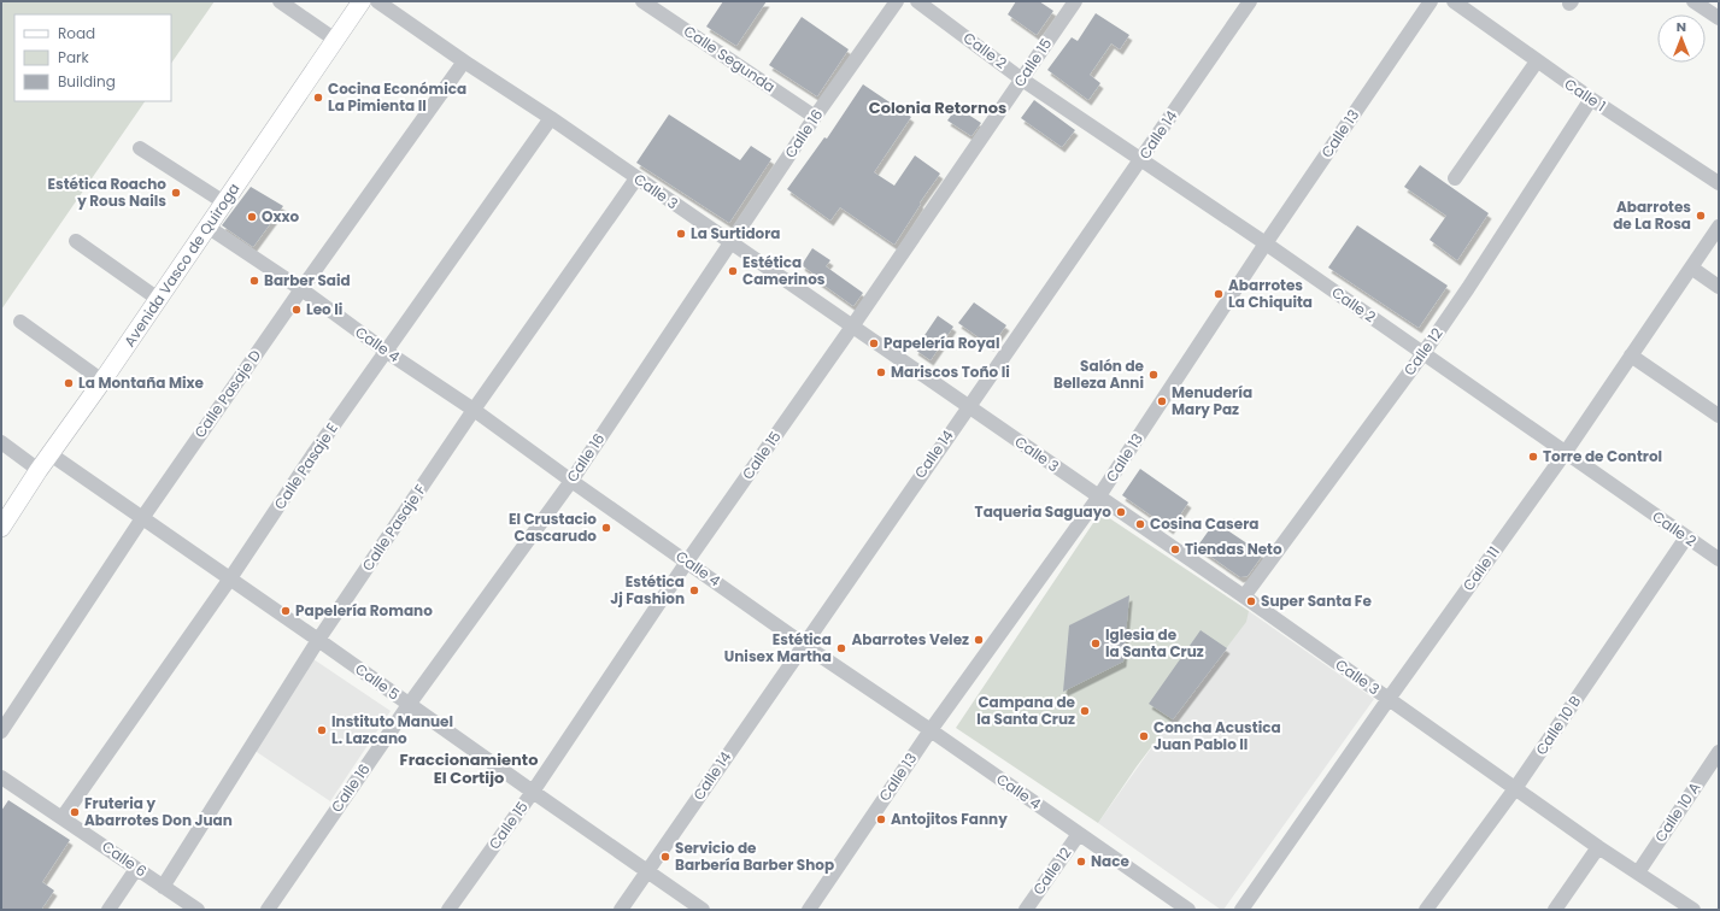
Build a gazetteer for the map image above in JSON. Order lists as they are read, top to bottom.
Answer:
{
  "streets": {
    "main road": ["Avenida Vasco de Quiroga"],
    "street": [
      "Calle 2",
      "Calle Segunda",
      "Calle 15",
      "Calle 1",
      "Calle 16",
      "Calle 13",
      "Calle 14",
      "Calle 3",
      "Calle 4",
      "Calle 12",
      "Calle Pasaje D",
      "Calle Pasaje E",
      "Calle Pasaje F",
      "Calle 11",
      "Calle 5",
      "Calle 10 B",
      "Calle 10 A",
      "Calle 6"
    ]
  },
  "crossings": [
    ["Calle 2", "Calle 15"],
    ["Calle 2", "Calle 13"],
    ["Calle 2", "Calle 14"],
    ["Calle 2", "Calle 12"],
    ["Calle 2", "Calle 11"],
    ["Calle 2", "Calle 10 B"],
    ["Calle Segunda", "Calle 16"],
    ["Calle 15", "Calle 3"],
    ["Calle 15", "Calle 4"],
    ["Calle 15", "Calle 5"],
    ["Calle 1", "Calle 12"],
    ["Calle 16", "Calle 3"],
    ["Calle 16", "Calle 4"],
    ["Calle 16", "Calle 5"],
    ["Calle 13", "Calle 3"],
    ["Calle 13", "Calle 4"],
    ["Calle 14", "Calle 3"],
    ["Calle 14", "Calle 4"],
    ["Calle 14", "Calle 5"],
    ["Calle 3", "Calle 12"],
    ["Calle 3", "Calle Pasaje D"],
    ["Calle 3", "Calle Pasaje E"],
    ["Calle 3", "Calle Pasaje F"],
    ["Calle 3", "Calle 11"],
    ["Calle 3", "Calle 10 B"],
    ["Calle 3", "Calle 10 A"],
    ["Avenida Vasco de Quiroga", "Calle 4"],
    ["Avenida Vasco de Quiroga", "Calle 5"],
    ["Calle 4", "Calle 12"],
    ["Calle 4", "Calle Pasaje D"],
    ["Calle 4", "Calle Pasaje E"],
    ["Calle 4", "Calle Pasaje F"],
    ["Calle Pasaje D", "Calle 5"],
    ["Calle Pasaje E", "Calle 5"],
    ["Calle Pasaje E", "Calle 6"],
    ["Calle Pasaje F", "Calle 5"],
    ["Calle Pasaje F", "Calle 6"]
  ],
  "districts": ["Colonia Retornos", "Fraccionamiento El Cortijo"],
  "places": [
    "Cocina Económica La Pimienta II",
    "Estética Roacho y Rous Nails",
    "Abarrotes de La Rosa",
    "Oxxo",
    "La Surtidora",
    "Estética Camerinos",
    "Barber Said",
    "Abarrotes La Chiquita",
    "Leo Ii",
    "Papelería Royal",
    "Mariscos Toño Ii",
    "Salón de Belleza Anni",
    "La Montaña Mixe",
    "Menudería Mary Paz",
    "Torre de Control",
    "Taqueria Saguayo",
    "Cosina Casera",
    "El Crustacio Cascarudo",
    "Tiendas Neto",
    "Estética Jj Fashion",
    "Super Santa Fe",
    "Papelería Romano",
    "Abarrotes Velez",
    "Iglesia de la Santa Cruz",
    "Estética Unisex Martha",
    "Campana de la Santa Cruz",
    "Instituto Manuel L. Lazcano",
    "Concha Acustica Juan Pablo II",
    "Fruteria y Abarrotes Don Juan",
    "Antojitos Fanny",
    "Servicio de Barbería Barber Shop",
    "Nace"
  ],
  "legend": ["Road", "Park", "Building"],
  "north": "top"
}
